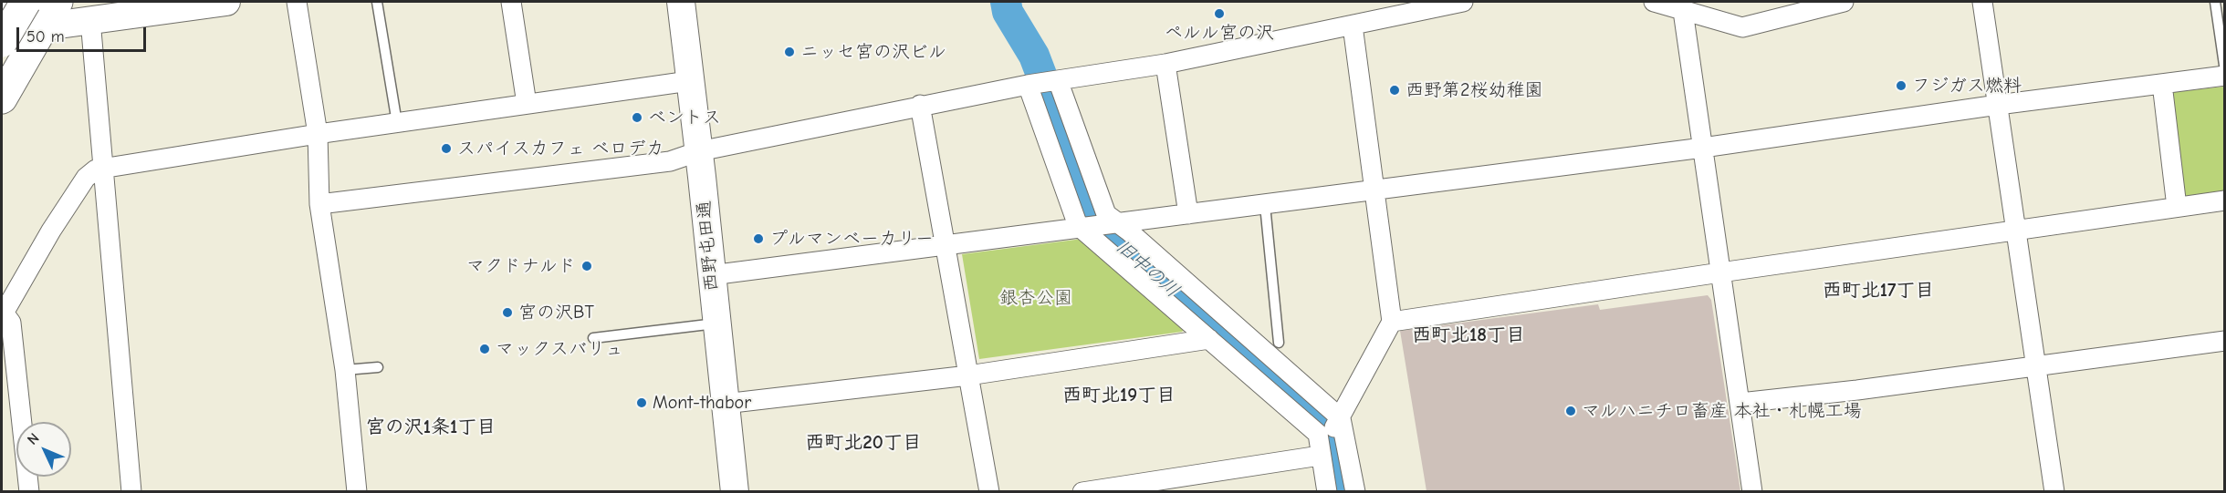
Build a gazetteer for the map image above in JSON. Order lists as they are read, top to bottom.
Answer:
{
  "streets": {
    "street": ["西野屯田通"]
  },
  "districts": [
    "西町北17丁目",
    "西町北18丁目",
    "西町北19丁目",
    "宮の沢1条1丁目",
    "西町北20丁目"
  ],
  "water": ["旧中の川"],
  "parks": ["銀杏公園"],
  "places": [
    "ペルル宮の沢",
    "ニッセ宮の沢ビル",
    "フジガス燃料",
    "西野第2桜幼稚園",
    "ベントス",
    "スパイスカフェ ベロデカ",
    "プルマンベーカリー",
    "マクドナルド",
    "宮の沢BT",
    "マックスバリュ",
    "Mont-thabor",
    "マルハニチロ畜産 本社・札幌工場"
  ],
  "scale_bar": "50 m",
  "north": "top left"
}
